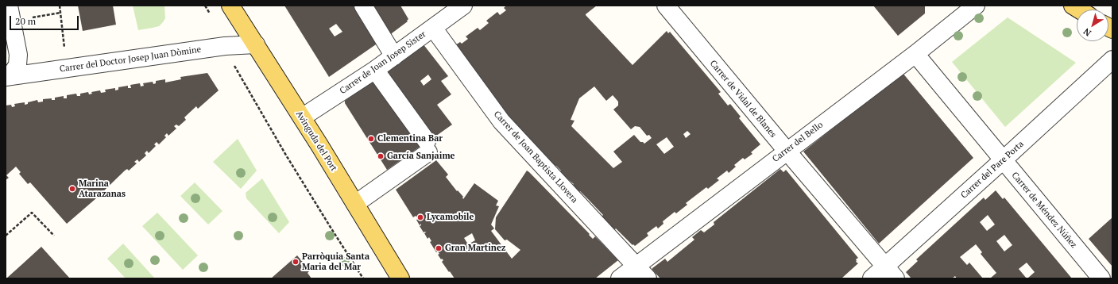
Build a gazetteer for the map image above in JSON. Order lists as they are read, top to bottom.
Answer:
{
  "streets": {
    "main road": ["Avinguda del Port"],
    "street": [
      "Carrer del Doctor Josep Juan Dòmine",
      "Carrer de Joan Josep Sister",
      "Carrer de Vidal de Blanes",
      "Carrer del Bello",
      "Carrer de Joan Baptista Llovera",
      "Carrer del Pare Porta",
      "Carrer de Méndez Núñez"
    ]
  },
  "crossings": [
    ["Carrer del Doctor Josep Juan Dòmine", "Avinguda del Port"],
    ["Carrer de Joan Josep Sister", "Avinguda del Port"],
    ["Carrer de Joan Josep Sister", "Carrer de Joan Baptista Llovera"],
    ["Carrer de Vidal de Blanes", "Carrer del Bello"],
    ["Carrer de Vidal de Blanes", "Carrer del Pare Porta"],
    ["Carrer del Bello", "Carrer de Joan Baptista Llovera"],
    ["Carrer del Bello", "Carrer de Méndez Núñez"],
    ["Carrer del Pare Porta", "Carrer de Méndez Núñez"]
  ],
  "places": [
    "Clementina Bar",
    "García Sanjaime",
    "Marina Atarazanas",
    "Lycamobile",
    "Gran Martinez",
    "Parròquia Santa Maria del Mar"
  ],
  "scale_bar": "20 m",
  "north": "bottom left"
}
